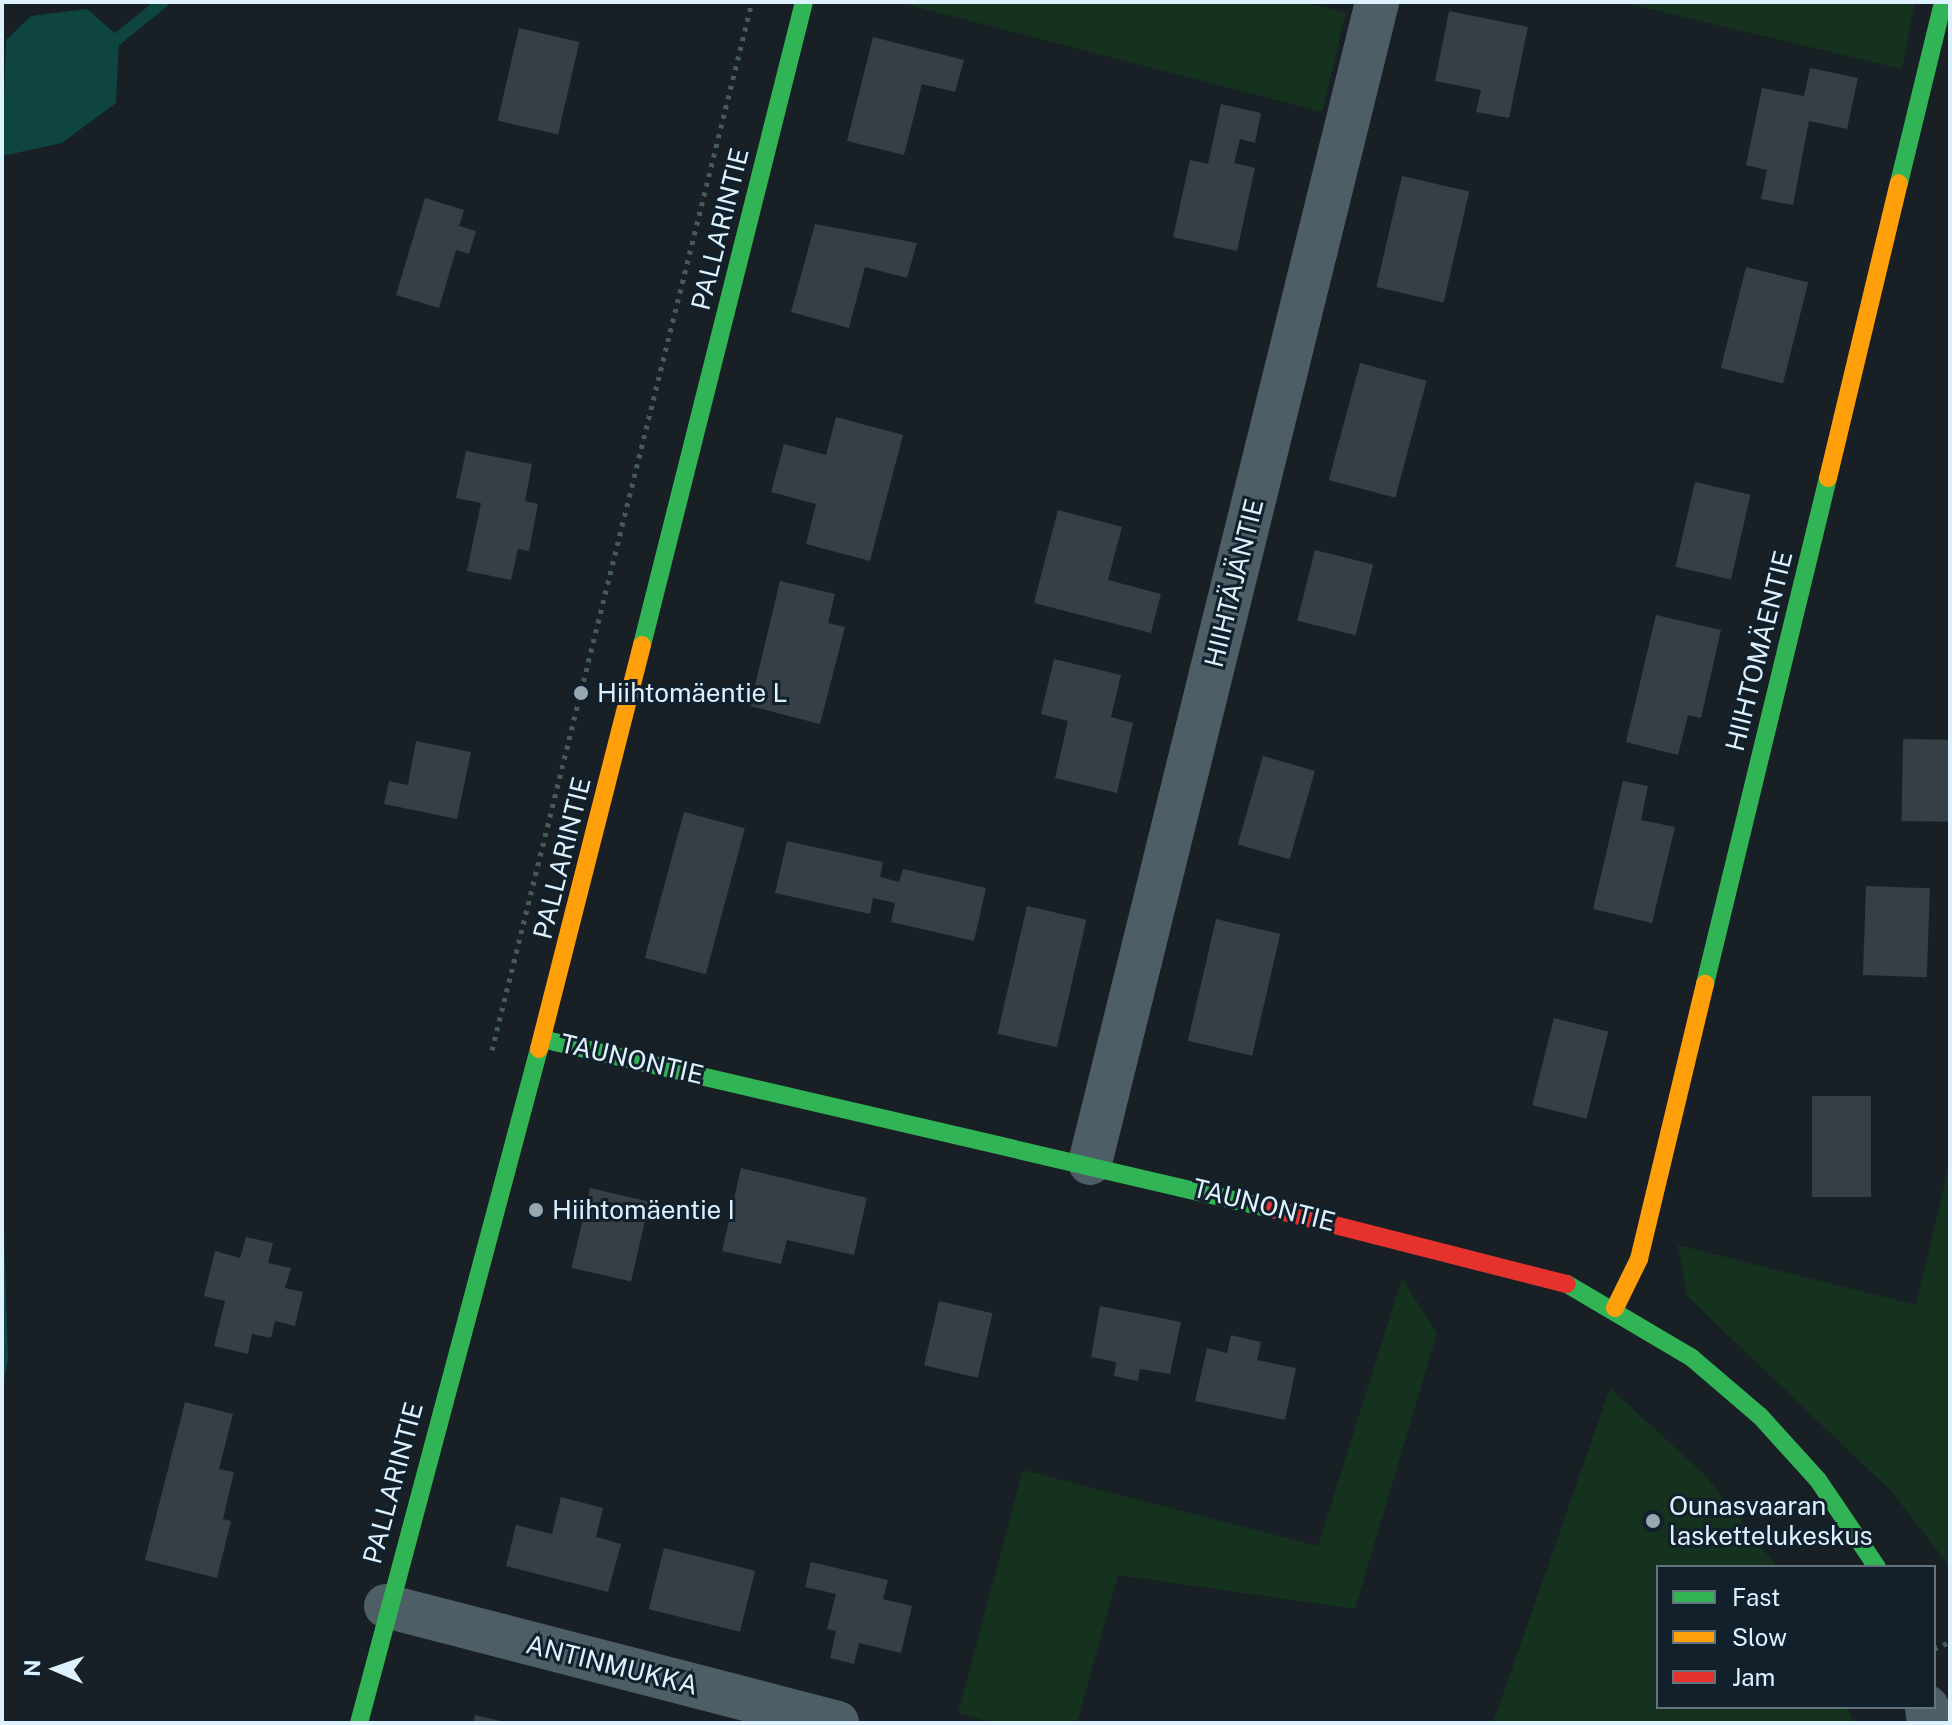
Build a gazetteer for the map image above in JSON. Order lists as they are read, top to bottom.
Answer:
{
  "streets": {
    "street": [
      "PALLARINTIE",
      "HIIHTÄJÄNTIE",
      "HIIHTOMÄENTIE",
      "TAUNONTIE",
      "ANTINMUKKA"
    ]
  },
  "crossings": [
    ["PALLARINTIE", "TAUNONTIE"],
    ["PALLARINTIE", "ANTINMUKKA"],
    ["HIIHTÄJÄNTIE", "TAUNONTIE"],
    ["HIIHTOMÄENTIE", "TAUNONTIE"]
  ],
  "places": ["Hiihtomäentie L", "Hiihtomäentie I", "Ounasvaaran laskettelukeskus"],
  "legend": ["Fast", "Slow", "Jam"],
  "north": "left"
}
